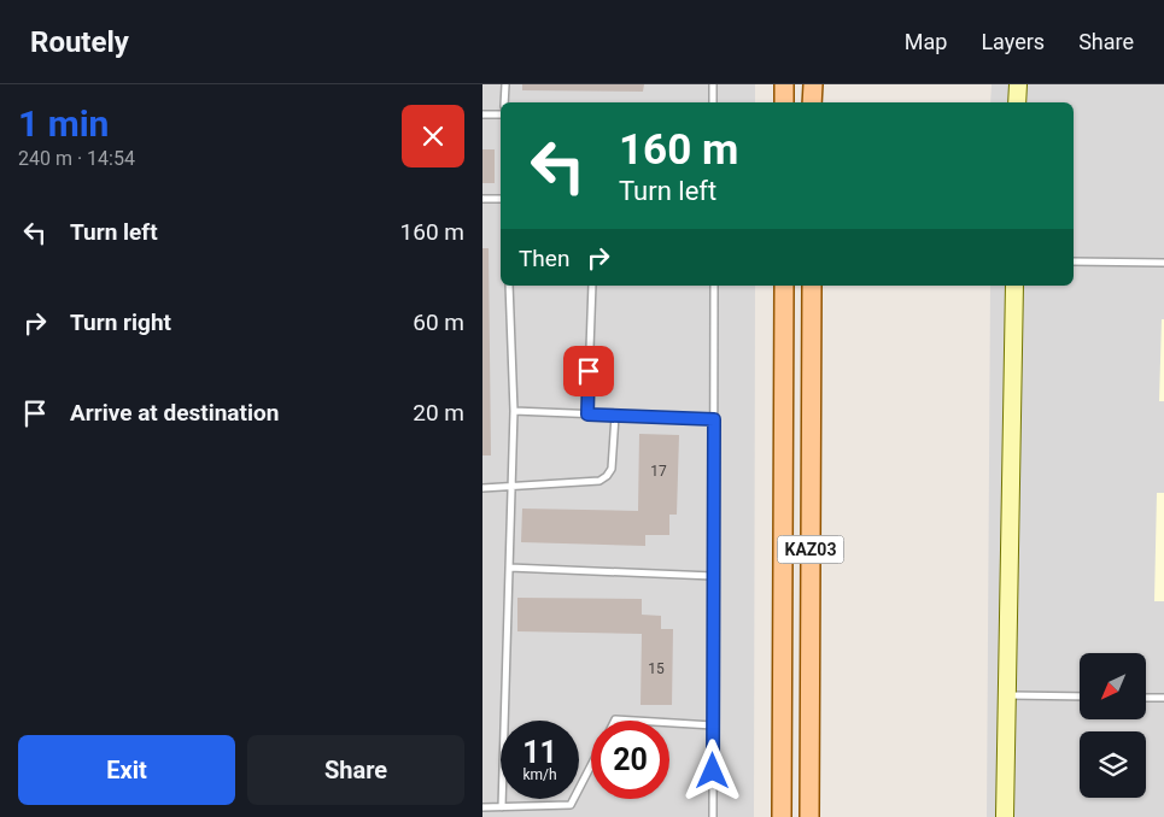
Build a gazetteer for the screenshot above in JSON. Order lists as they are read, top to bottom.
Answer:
{
  "streets": {
    "main road": ["KАZ03"]
  },
  "house_numbers": ["17", "15"],
  "north": "bottom left",
  "page": {
    "header": "Routely",
    "nav": ["Map", "Layers", "Share"],
    "heading": ["1 min", "240 m · 14:54"],
    "turn": ["160 m", "Turn left"],
    "list": [
      {
        "name": "Turn left",
        "value": "160 m"
      },
      {
        "name": "Turn right",
        "value": "60 m"
      },
      {
        "name": "Arrive at destination",
        "value": "20 m"
      }
    ],
    "then": "Then",
    "speed": "11 km/h",
    "limit": "20",
    "buttons": ["Exit", "Share"]
  }
}
